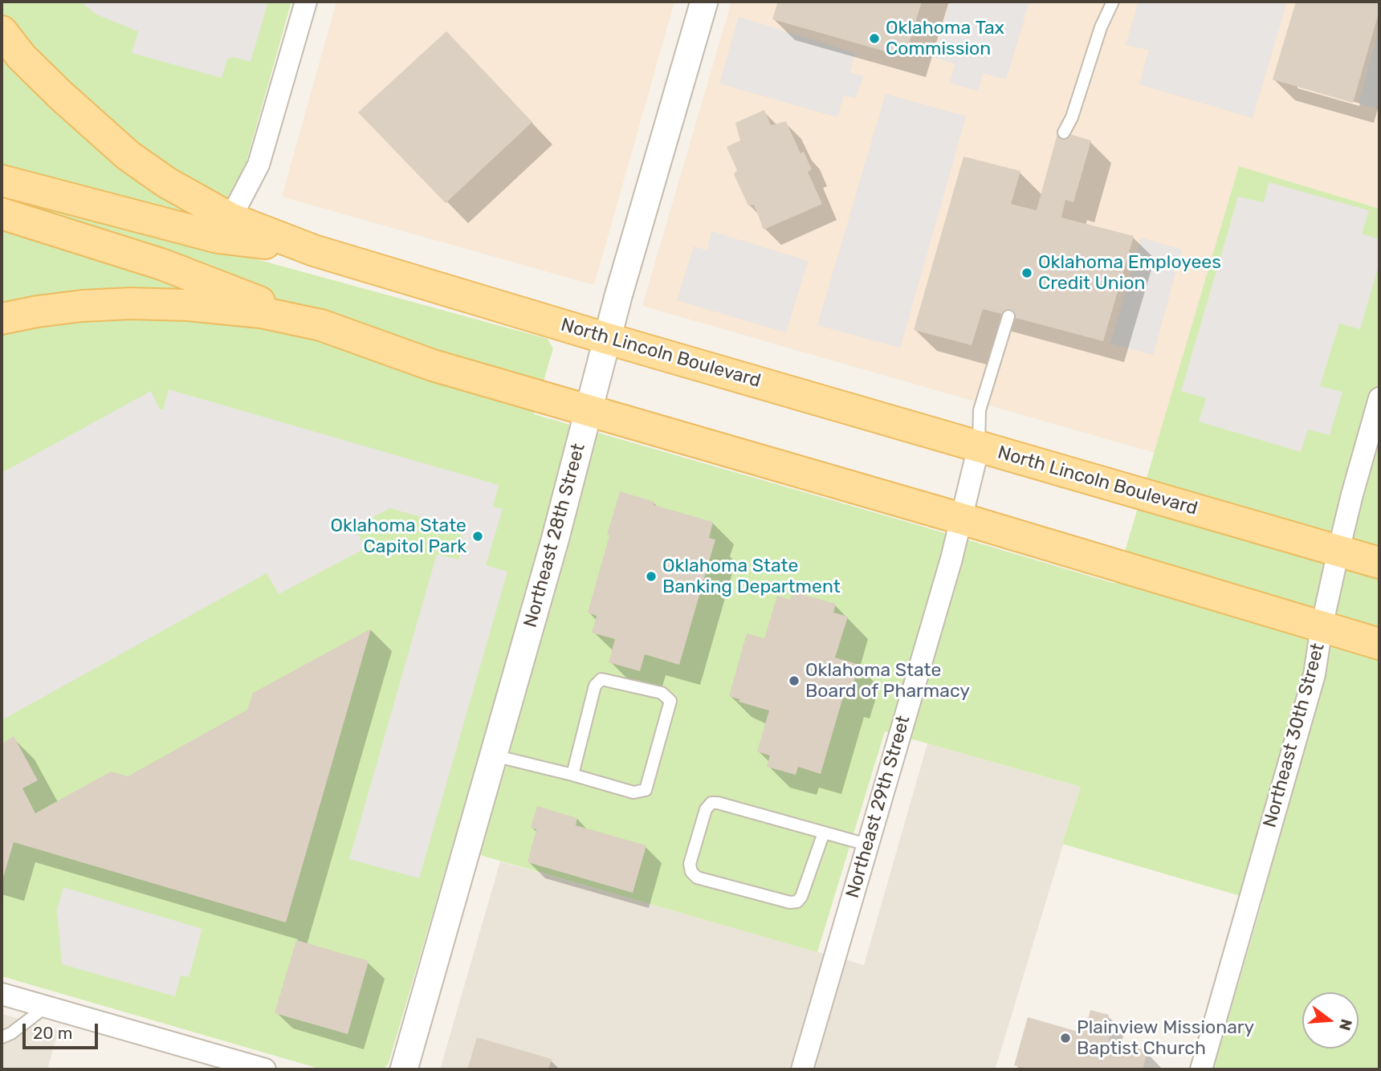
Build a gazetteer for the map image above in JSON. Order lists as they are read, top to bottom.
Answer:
{
  "streets": {
    "main road": ["North Lincoln Boulevard"],
    "street": ["Northeast 28th Street", "Northeast 30th Street", "Northeast 29th Street"]
  },
  "crossings": [
    ["North Lincoln Boulevard", "Northeast 28th Street"],
    ["North Lincoln Boulevard", "Northeast 30th Street"],
    ["North Lincoln Boulevard", "Northeast 29th Street"]
  ],
  "places": [
    "Oklahoma Tax Commission",
    "Oklahoma Employees Credit Union",
    "Oklahoma State Capitol Park",
    "Oklahoma State Banking Department",
    "Oklahoma State Board of Pharmacy",
    "Plainview Missionary Baptist Church"
  ],
  "scale_bar": "20 m",
  "north": "right"
}
